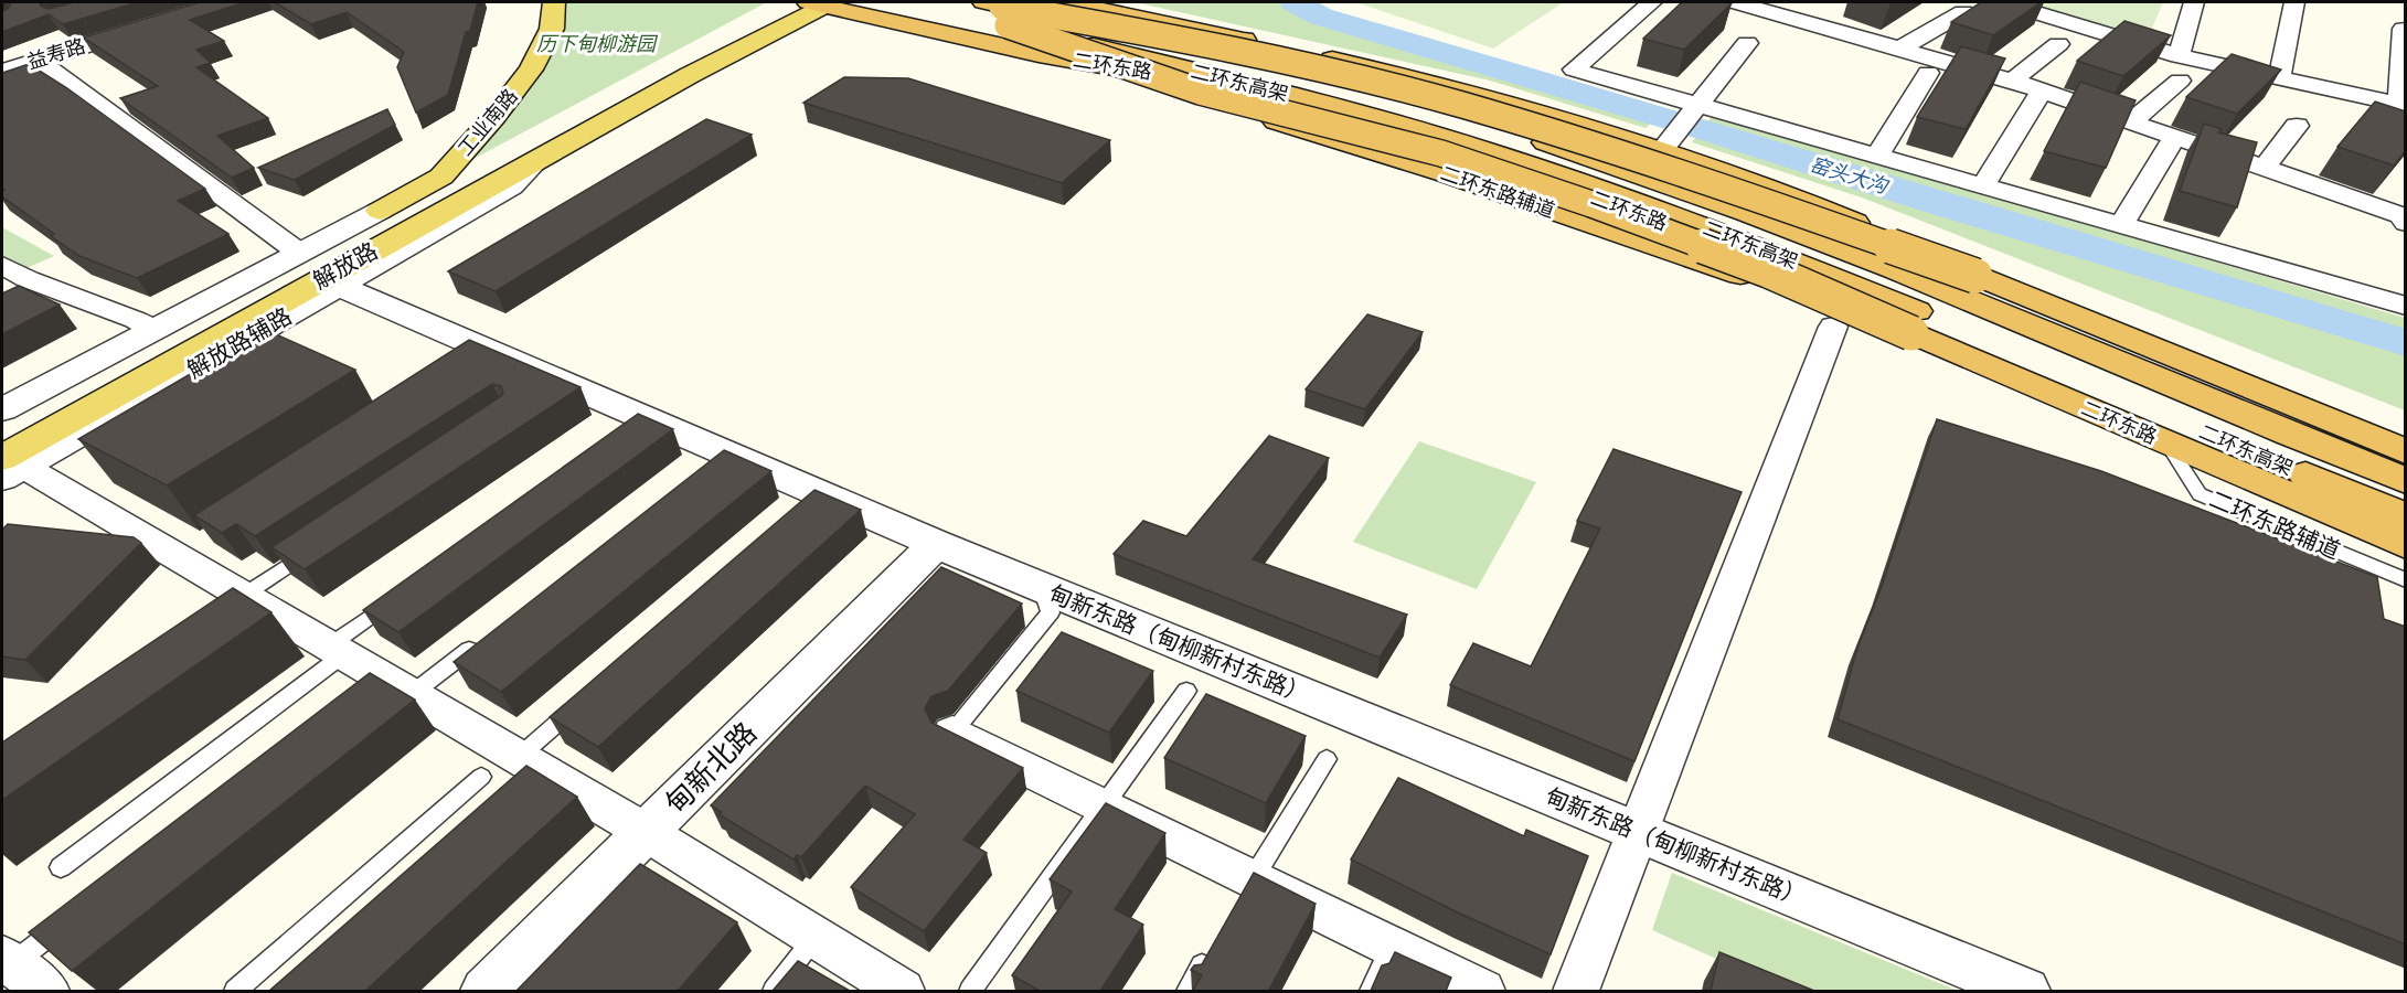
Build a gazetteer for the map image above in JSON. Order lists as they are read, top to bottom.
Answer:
{
  "streets": {
    "highway": ["二环东路", "二环东高架", "二环东路辅道"],
    "main road": ["工业南路", "解放路"],
    "street": [
      "益寿路",
      "解放路辅路",
      "甸新东路（甸柳新村东路）",
      "甸新北路"
    ]
  },
  "crossings": [
    ["二环东路", "二环东路辅道"],
    ["二环东路", "解放路"],
    ["工业南路", "解放路"],
    ["解放路", "解放路辅路"],
    ["解放路辅路", "甸新东路（甸柳新村东路）"],
    ["甸新东路（甸柳新村东路）", "甸新北路"]
  ],
  "water": ["窑头大沟"],
  "parks": ["历下甸柳游园"]
}
